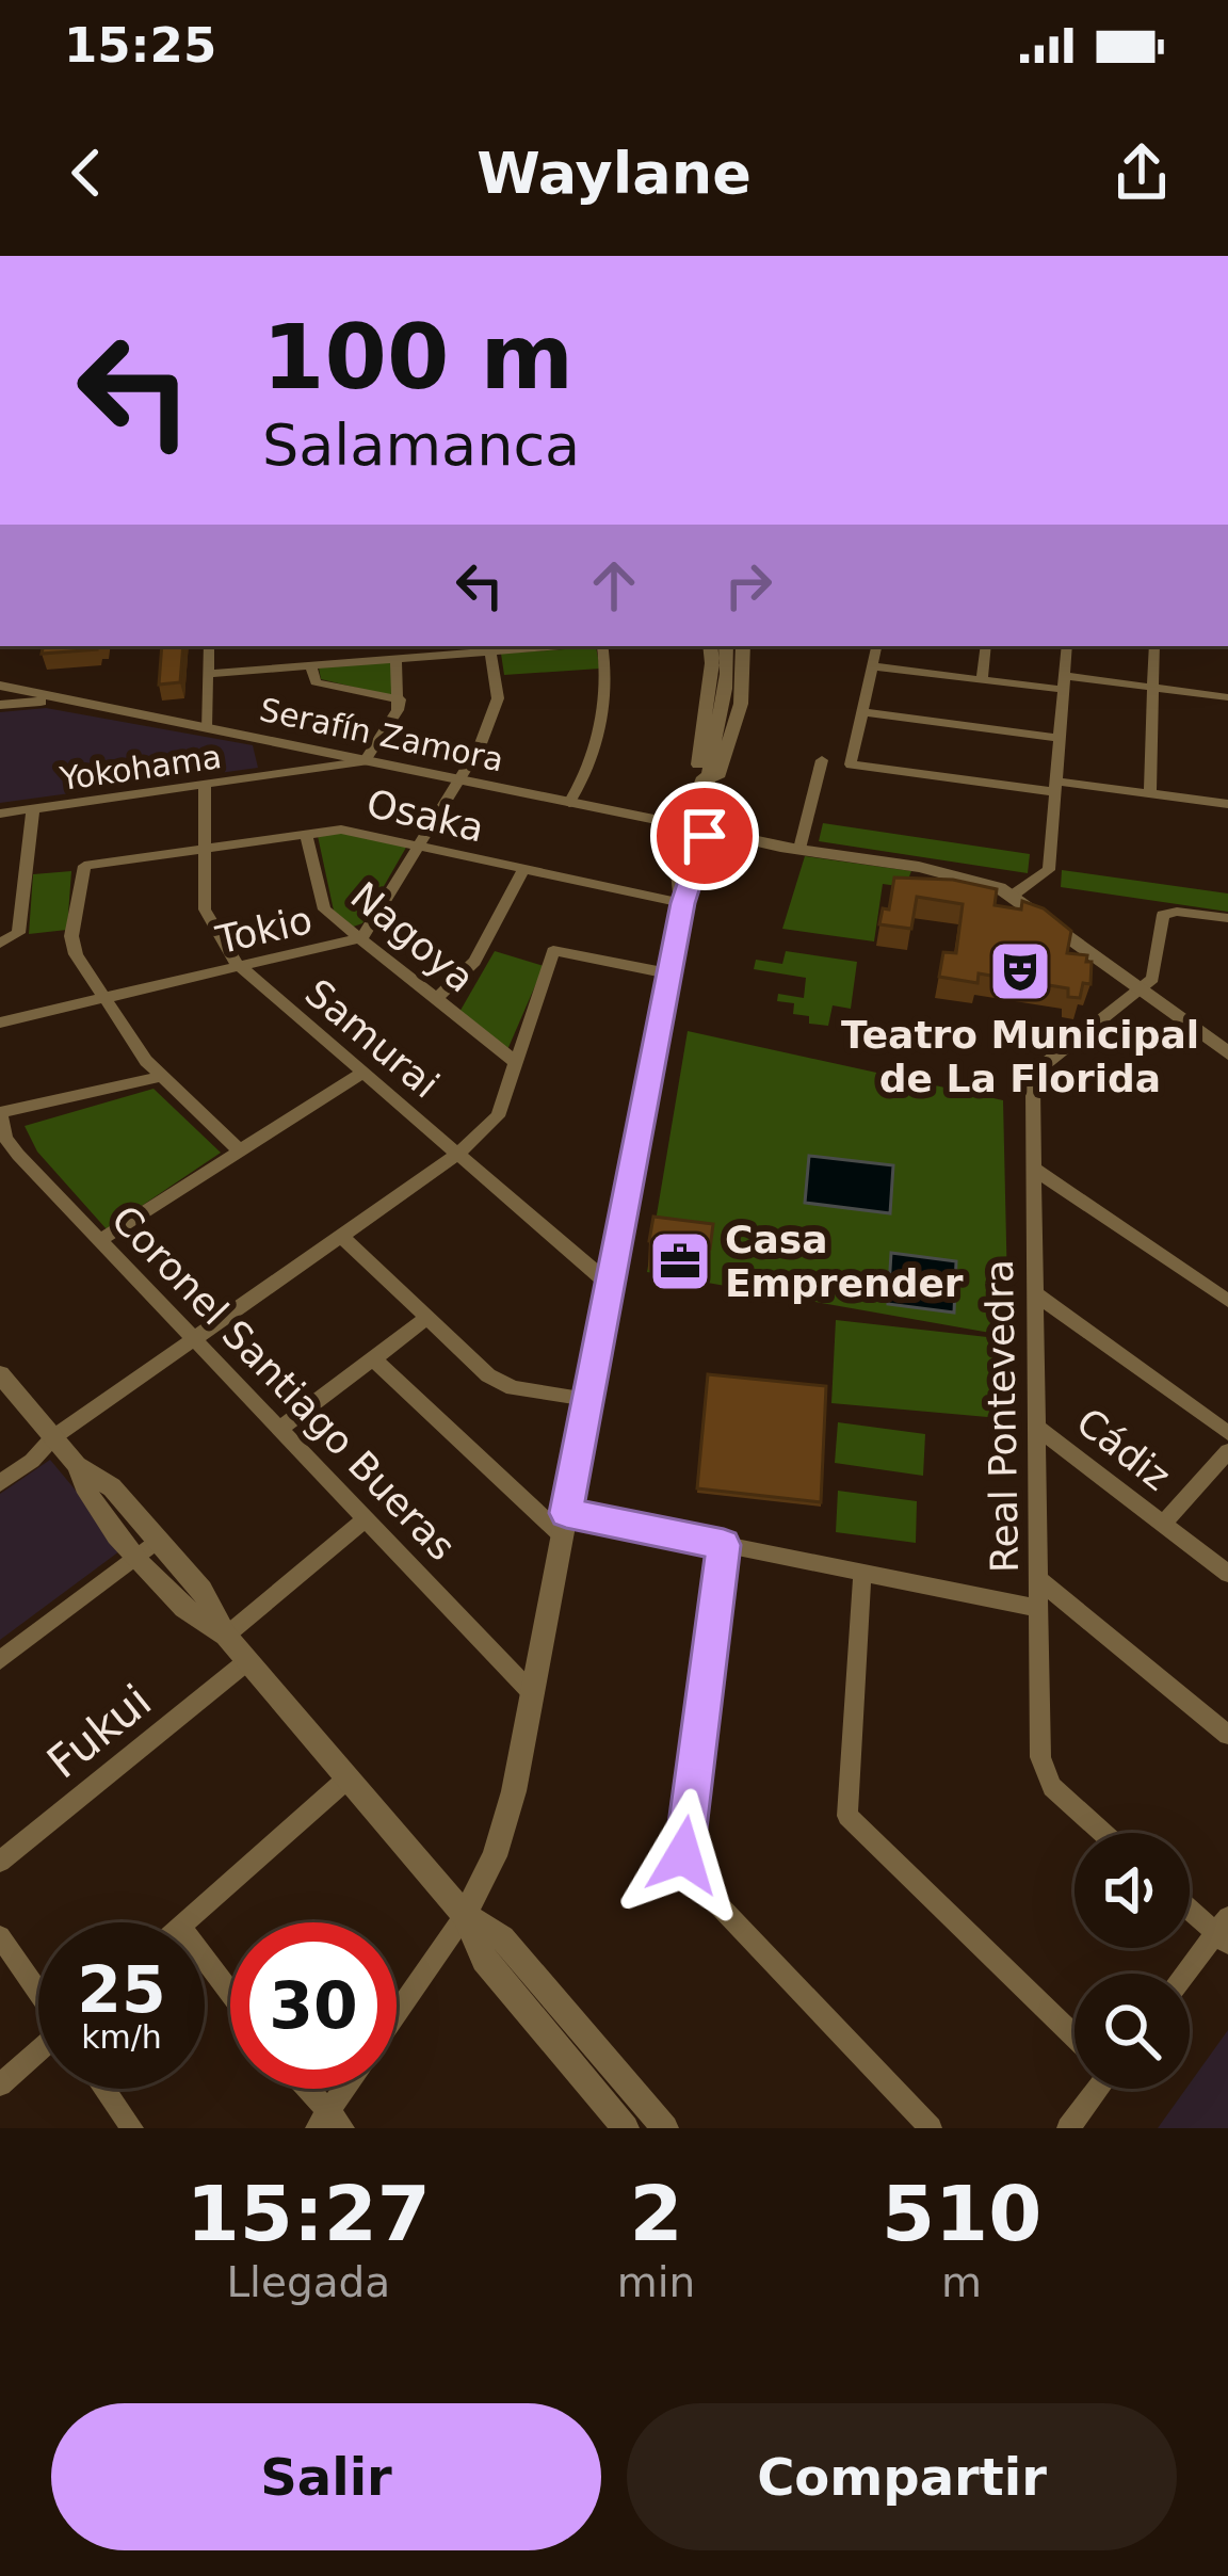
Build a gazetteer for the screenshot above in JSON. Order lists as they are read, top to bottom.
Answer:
{
  "streets": {
    "street": [
      "Serafín Zamora",
      "Yokohama",
      "Osaka",
      "Tokio",
      "Nagoya",
      "Samurai",
      "Coronel Santiago Bueras",
      "Real Pontevedra",
      "Cádiz",
      "Fukui"
    ]
  },
  "crossings": [
    ["Serafín Zamora", "Yokohama"],
    ["Serafín Zamora", "Tokio"],
    ["Serafín Zamora", "Real Pontevedra"],
    ["Yokohama", "Samurai"],
    ["Osaka", "Tokio"],
    ["Osaka", "Nagoya"],
    ["Osaka", "Samurai"],
    ["Tokio", "Nagoya"],
    ["Tokio", "Samurai"],
    ["Real Pontevedra", "Cádiz"]
  ],
  "places": {
    "theatre": ["Teatro Municipal de La Florida"],
    "office": ["Casa Emprender"]
  },
  "page": {
    "status": "15:25",
    "header": "Waylane",
    "turn": ["100 m", "Salamanca"],
    "speed": "25 km/h",
    "limit": "30",
    "eta": [
      "15:27",
      "Llegada",
      "2",
      "min",
      "510",
      "m"
    ],
    "buttons": ["Salir", "Compartir"]
  }
}
